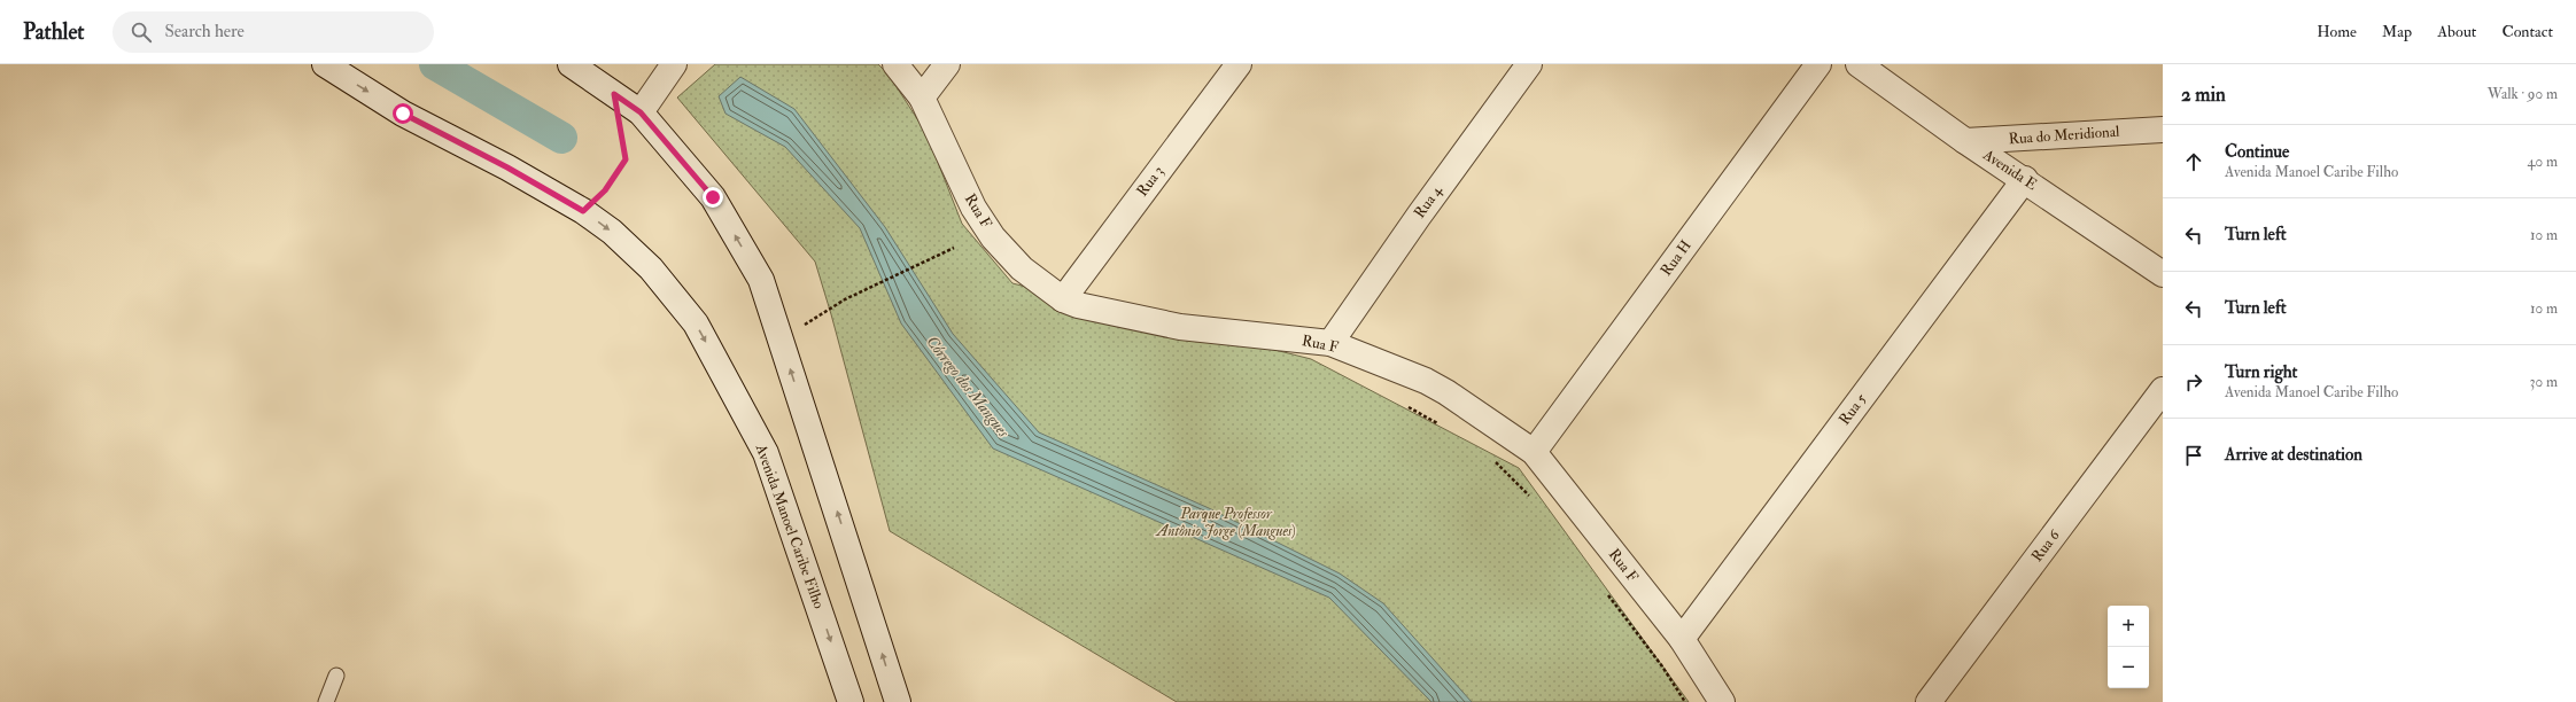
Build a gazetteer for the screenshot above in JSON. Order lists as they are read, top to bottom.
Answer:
{
  "streets": {
    "street": [
      "Rua do Meridional",
      "Avenida E",
      "Rua 3",
      "Rua 4",
      "Rua F",
      "Rua H",
      "Rua 5",
      "Avenida Manoel Caribe Filho",
      "Rua 6"
    ]
  },
  "crossings": [
    ["Rua do Meridional", "Avenida E"],
    ["Avenida E", "Rua 5"],
    ["Rua 3", "Rua F"],
    ["Rua 4", "Rua F"],
    ["Rua F", "Rua H"],
    ["Rua F", "Rua 5"]
  ],
  "water": ["Córrego dos Mangues"],
  "parks": ["Parque Professor Antônio Jorge (Mangues)"],
  "page": {
    "header": "Pathlet",
    "search": "Search here",
    "nav": [
      "Home",
      "Map",
      "About",
      "Contact"
    ],
    "heading": ["2 min", "Walk · 90 m"],
    "list": [
      ["Continue", "Avenida Manoel Caribe Filho", "40 m"],
      ["Turn left", "10 m"],
      ["Turn left", "10 m"],
      ["Turn right", "Avenida Manoel Caribe Filho", "30 m"],
      "Arrive at destination"
    ],
    "map_buttons": ["+", "−"]
  }
}
